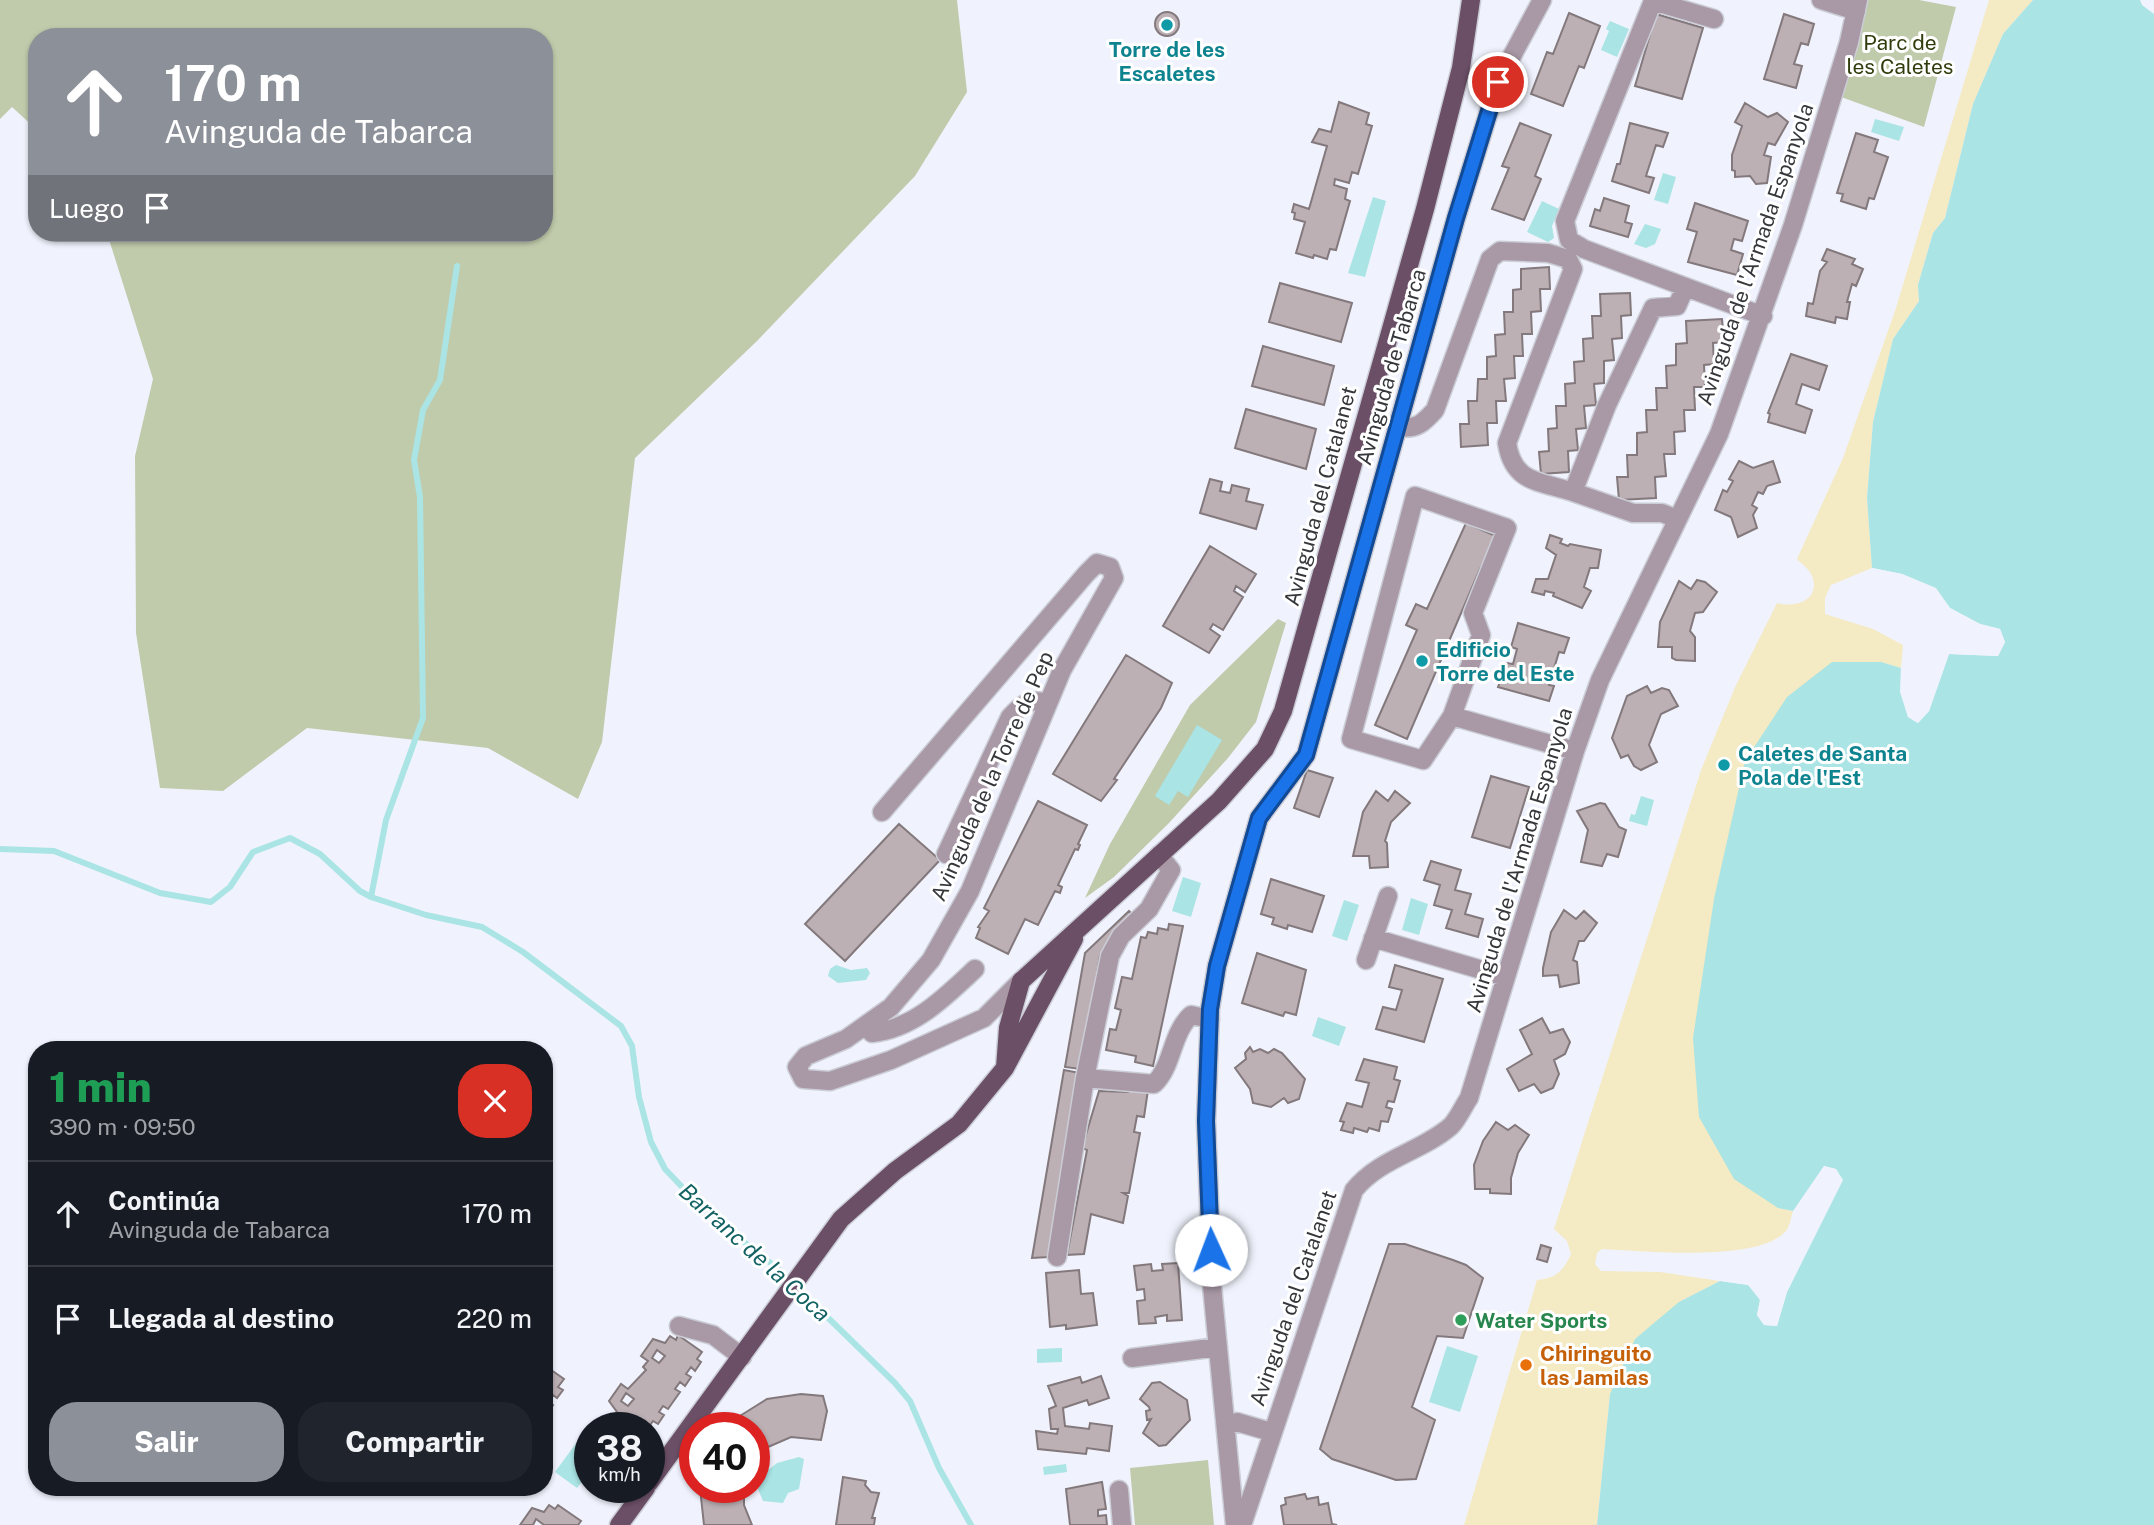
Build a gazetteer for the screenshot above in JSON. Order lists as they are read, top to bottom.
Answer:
{
  "streets": {
    "main road": ["Avinguda del Catalanet"],
    "street": ["Avinguda de l'Armada Espanyola", "Avinguda de Tabarca", "Avinguda de la Torre de Pep"]
  },
  "crossings": [
    ["Avinguda de l'Armada Espanyola", "Avinguda del Catalanet"],
    ["Avinguda de Tabarca", "Avinguda del Catalanet"],
    ["Avinguda del Catalanet", "Avinguda de la Torre de Pep"]
  ],
  "water": ["Barranc de la Coca"],
  "parks": ["Parc de les Caletes"],
  "places": [
    "Torre de les Escaletes",
    "Edificio Torre del Este",
    "Caletes de Santa Pola de l'Est",
    "Water Sports",
    "Chiringuito las Jamilas"
  ],
  "page": {
    "turn": ["170 m", "Avinguda de Tabarca"],
    "then": "Luego",
    "heading": ["1 min", "390 m · 09:50"],
    "list": [
      {
        "name": "Continúa",
        "note": "Avinguda de Tabarca",
        "value": "170 m"
      },
      {
        "name": "Llegada al destino",
        "value": "220 m"
      }
    ],
    "buttons": ["Salir", "Compartir"],
    "speed": "38 km/h",
    "limit": "40"
  }
}
